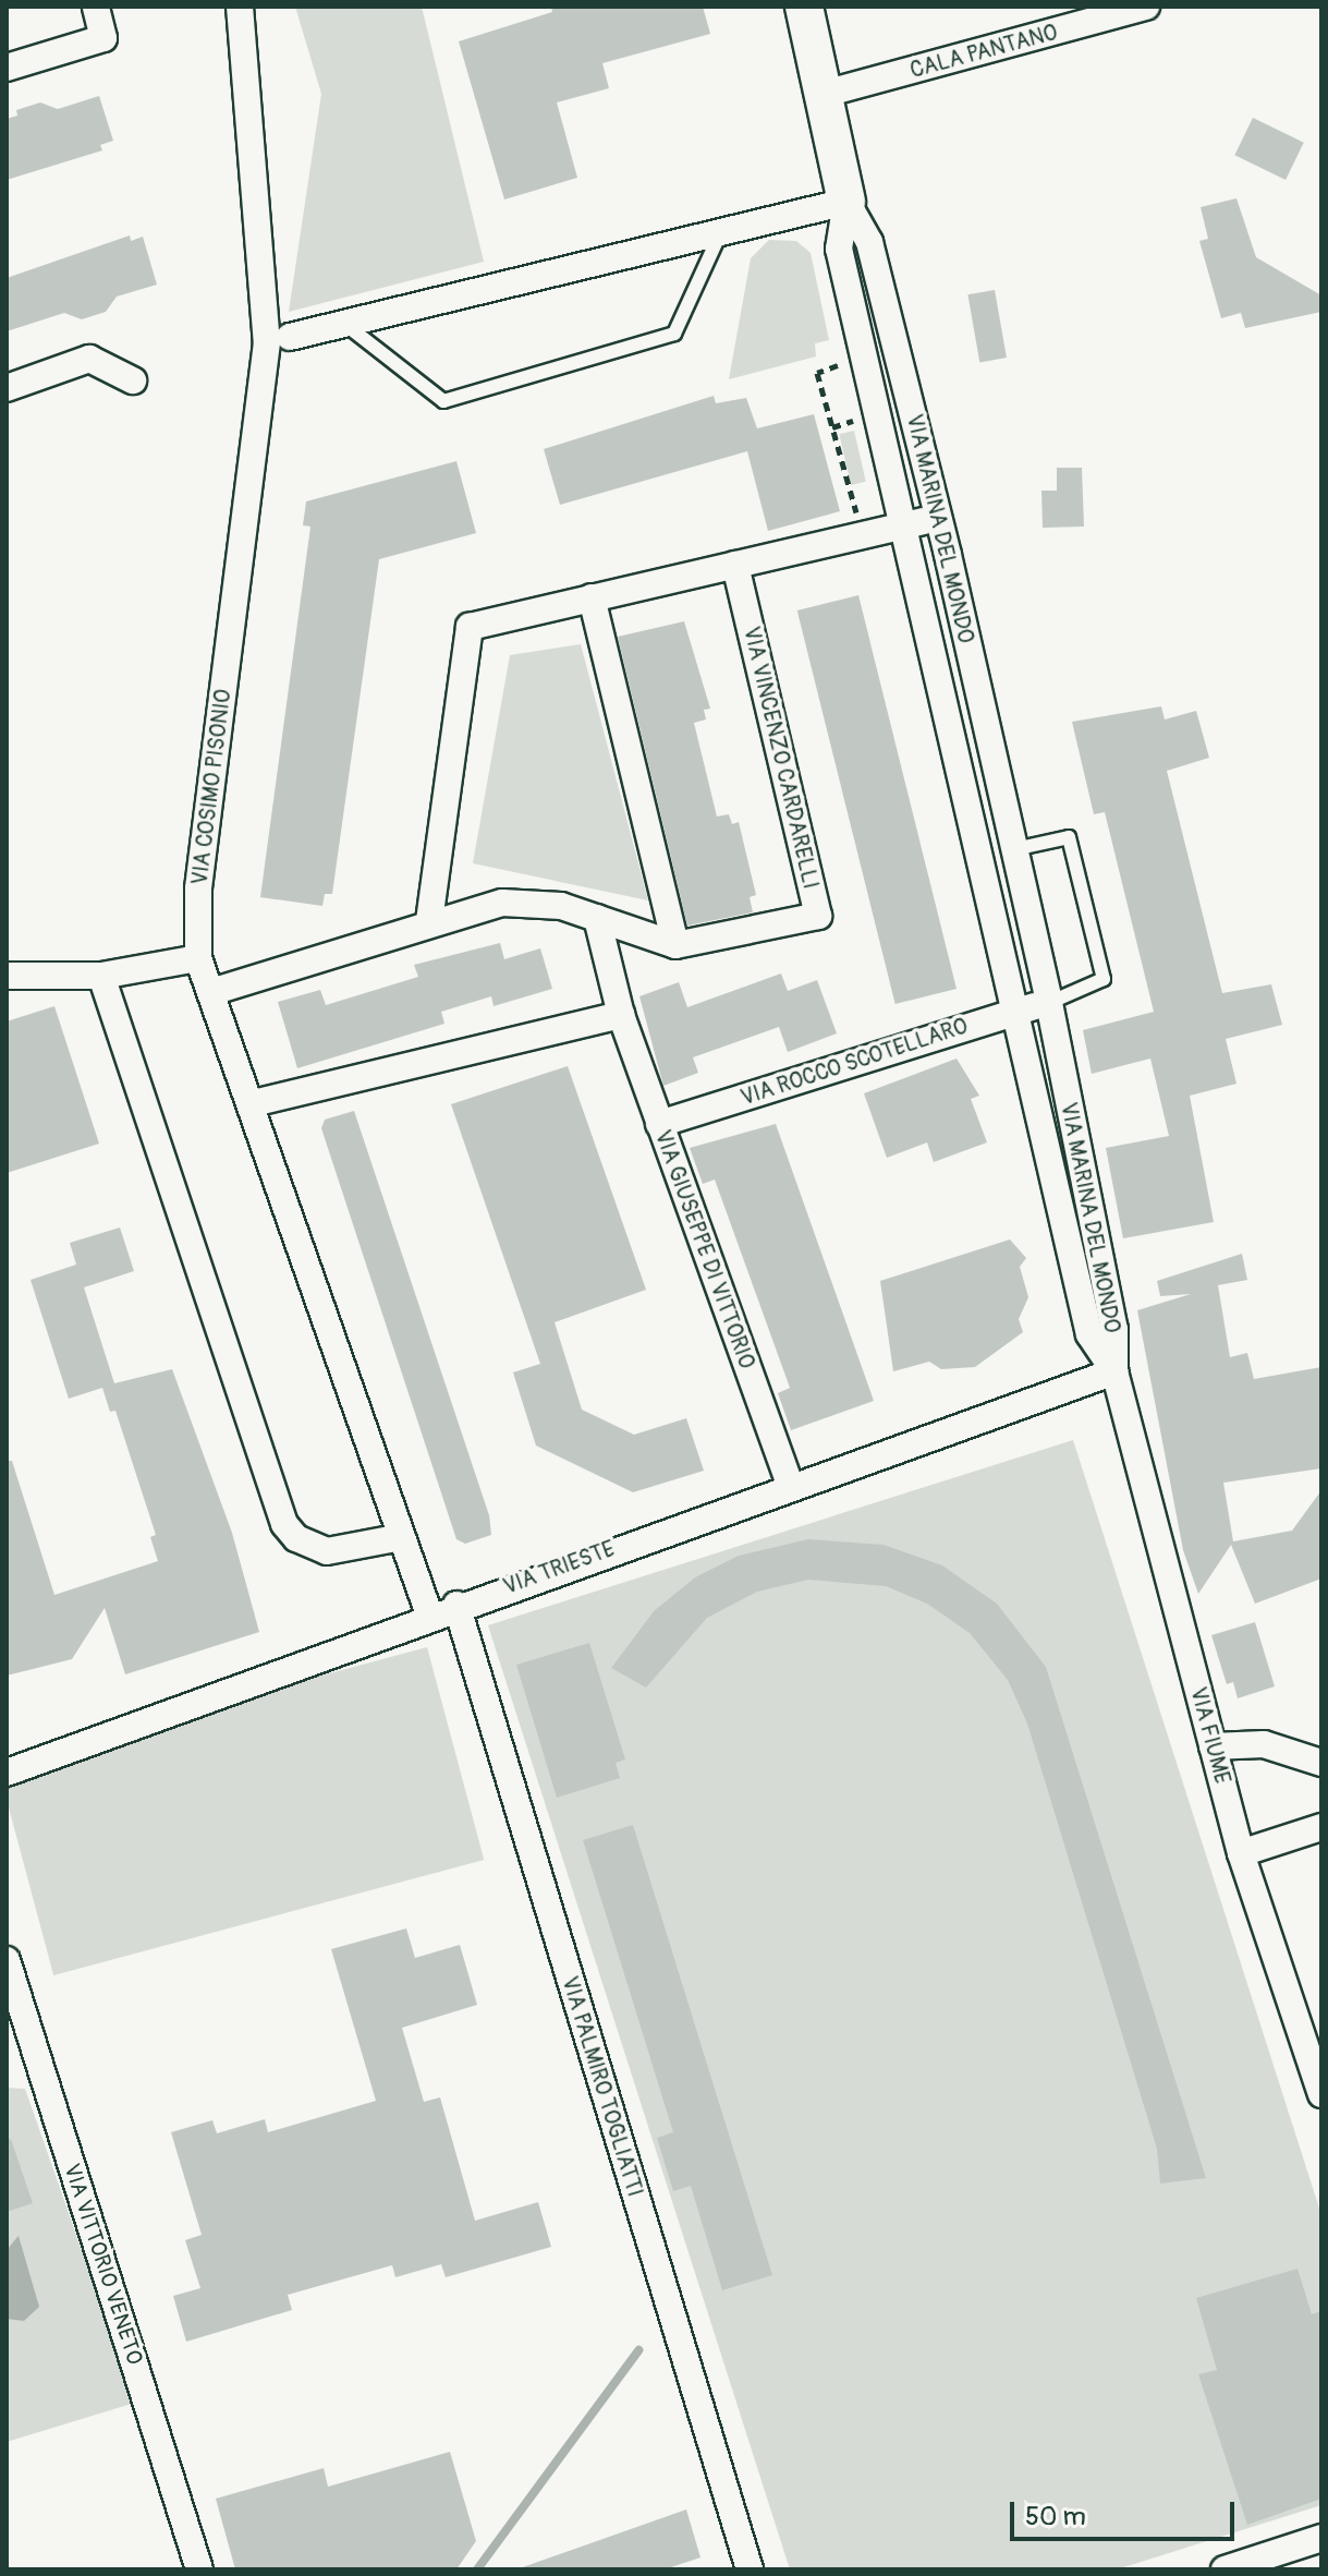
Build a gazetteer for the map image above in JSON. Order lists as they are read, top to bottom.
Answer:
{
  "streets": {
    "street": [
      "CALA PANTANO",
      "VIA MARINA DEL MONDO",
      "VIA VINCENZO CARDARELLI",
      "VIA COSIMO PISONIO",
      "VIA ROCCO SCOTELLARO",
      "VIA GIUSEPPE DI VITTORIO",
      "VIA TRIESTE",
      "VIA FIUME",
      "VIA PALMIRO TOGLIATTI",
      "VIA VITTORIO VENETO"
    ]
  },
  "crossings": [
    ["CALA PANTANO", "VIA MARINA DEL MONDO"],
    ["VIA MARINA DEL MONDO", "VIA ROCCO SCOTELLARO"],
    ["VIA MARINA DEL MONDO", "VIA TRIESTE"],
    ["VIA MARINA DEL MONDO", "VIA FIUME"],
    ["VIA COSIMO PISONIO", "VIA TRIESTE"],
    ["VIA ROCCO SCOTELLARO", "VIA GIUSEPPE DI VITTORIO"],
    ["VIA GIUSEPPE DI VITTORIO", "VIA TRIESTE"],
    ["VIA TRIESTE", "VIA FIUME"],
    ["VIA TRIESTE", "VIA PALMIRO TOGLIATTI"]
  ],
  "scale_bar": "50 m"
}
